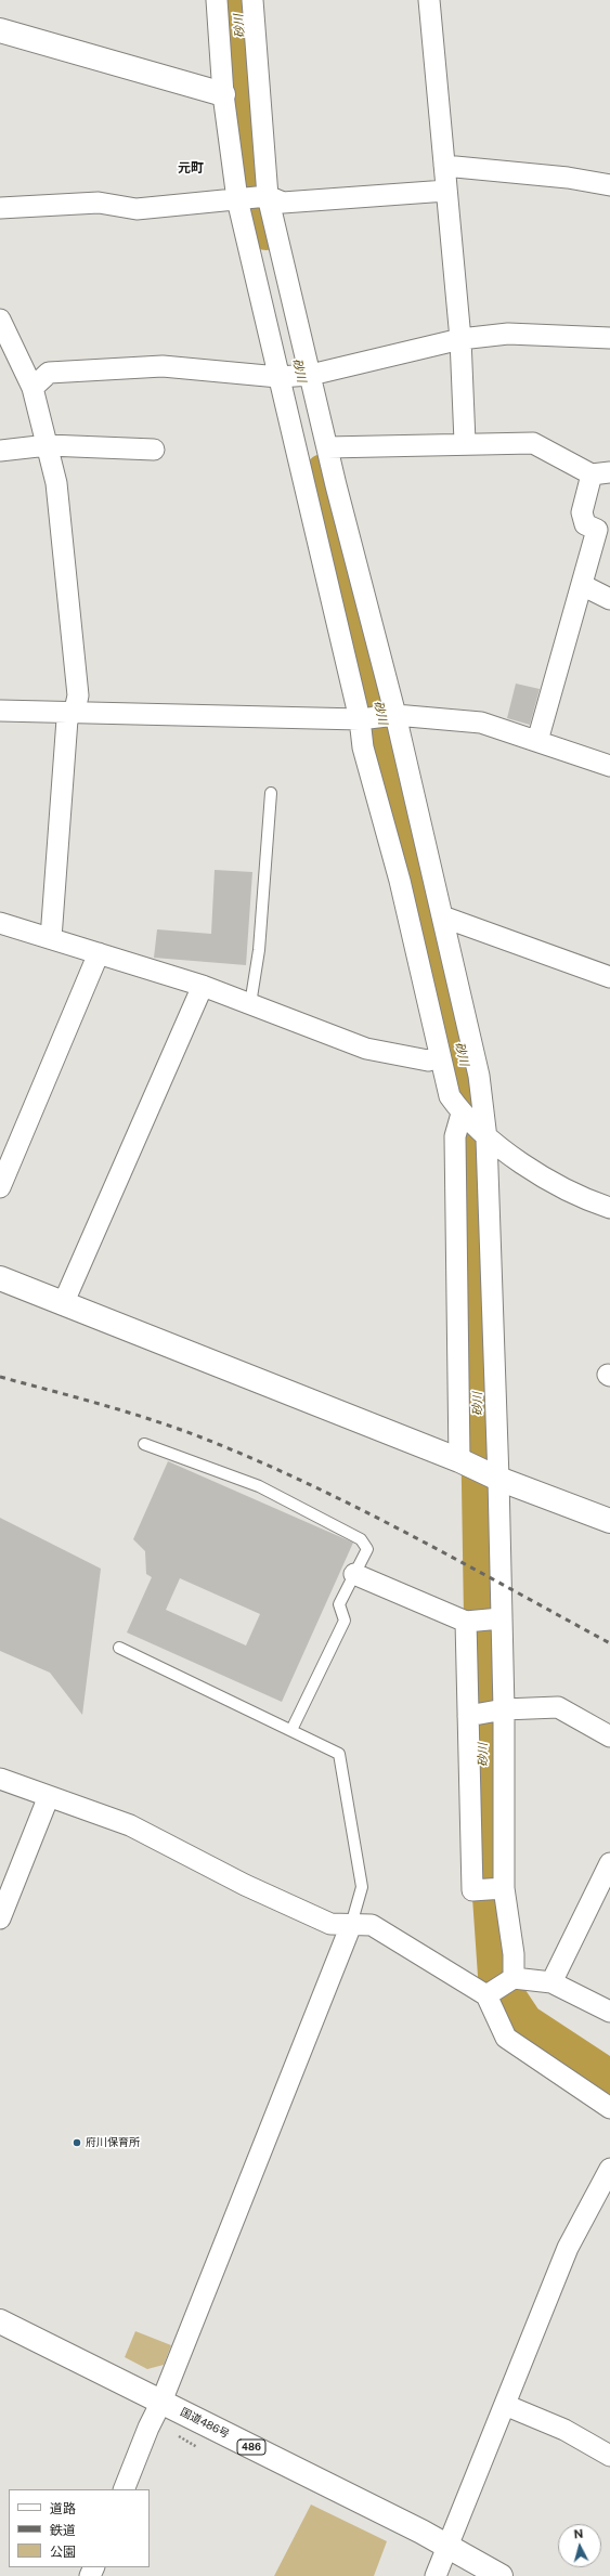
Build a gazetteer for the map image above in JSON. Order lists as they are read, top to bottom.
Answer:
{
  "streets": {
    "main road": ["国道486号", "486"]
  },
  "districts": ["元町"],
  "water": ["砂川"],
  "places": ["府川保育所"],
  "legend": ["道路", "鉄道", "公園"],
  "north": "top"
}
